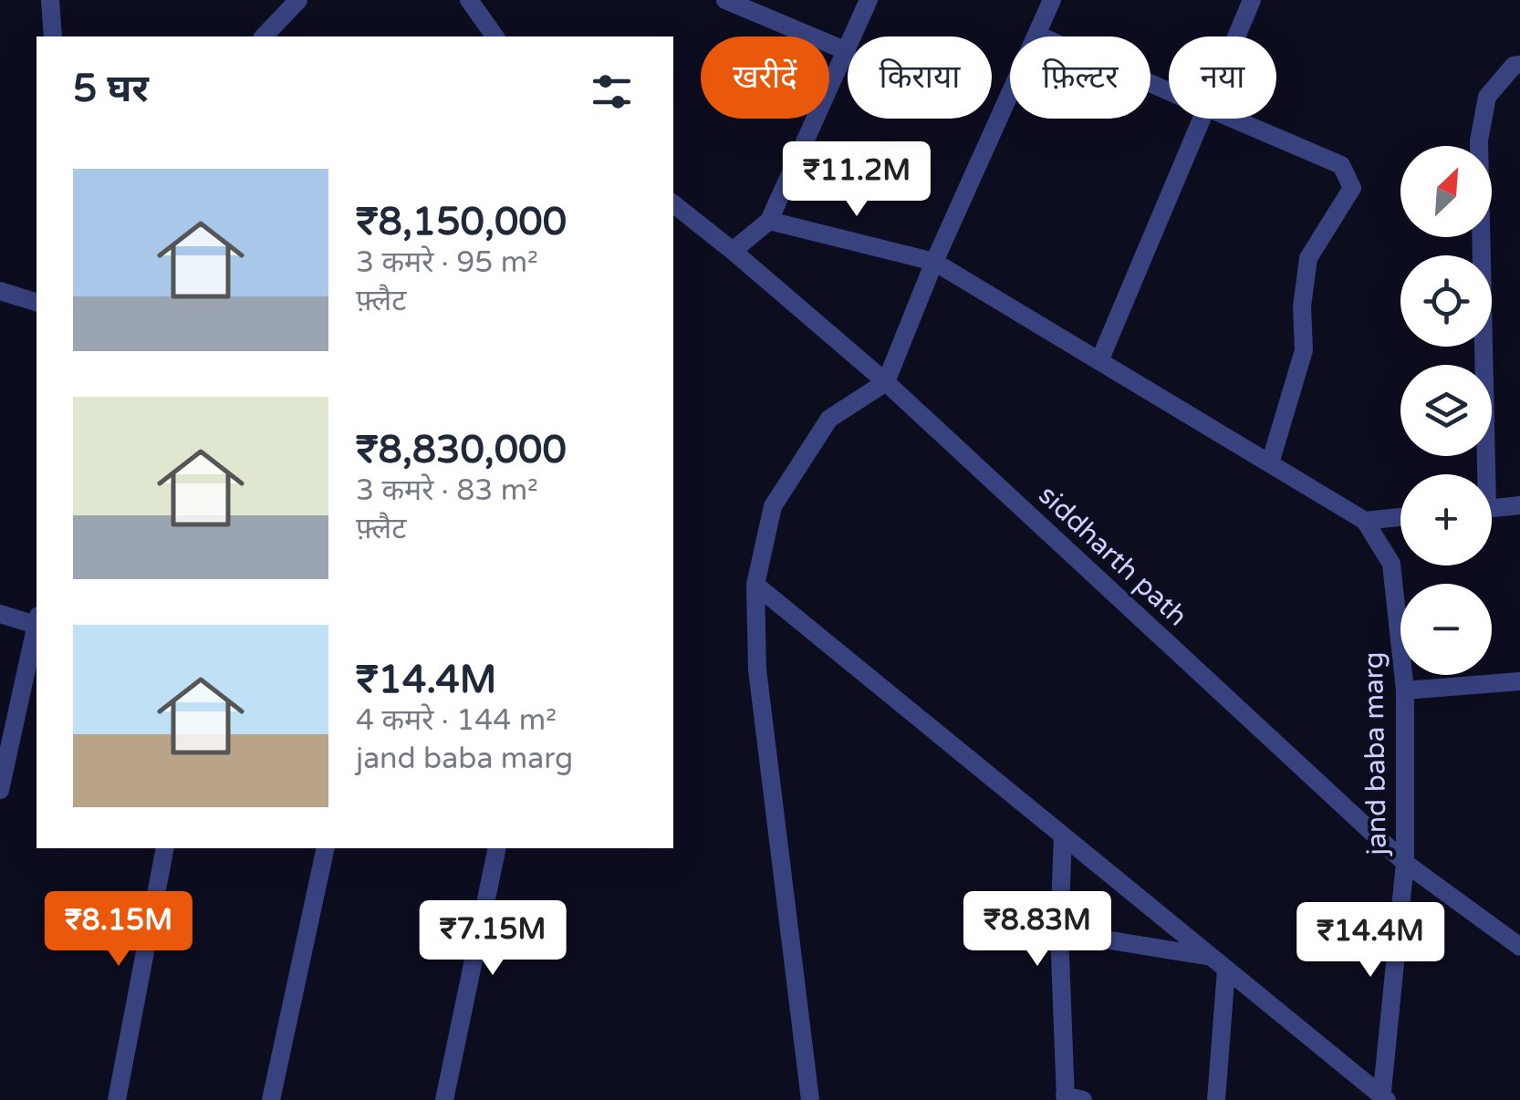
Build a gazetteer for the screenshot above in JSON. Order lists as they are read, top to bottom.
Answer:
{
  "streets": {
    "street": ["siddharth path", "jand baba marg"]
  },
  "crossings": [
    ["siddharth path", "jand baba marg"]
  ],
  "north": "top right",
  "page": {
    "chip": [
      "खरीदें",
      "किराया",
      "फ़िल्टर",
      "नया"
    ],
    "heading": "5 घर",
    "price": [
      "₹11.2M",
      "₹8.15M",
      "₹8.83M",
      "₹7.15M",
      "₹14.4M"
    ],
    "map_buttons": ["+", "−"],
    "list": [
      {
        "name": "₹8,150,000",
        "note": "3 कमरे · 95 m² · फ़्लैट"
      },
      {
        "name": "₹8,830,000",
        "note": "3 कमरे · 83 m² · फ़्लैट"
      },
      {
        "name": "₹14.4M",
        "note": "4 कमरे · 144 m² · jand baba marg"
      }
    ]
  }
}
